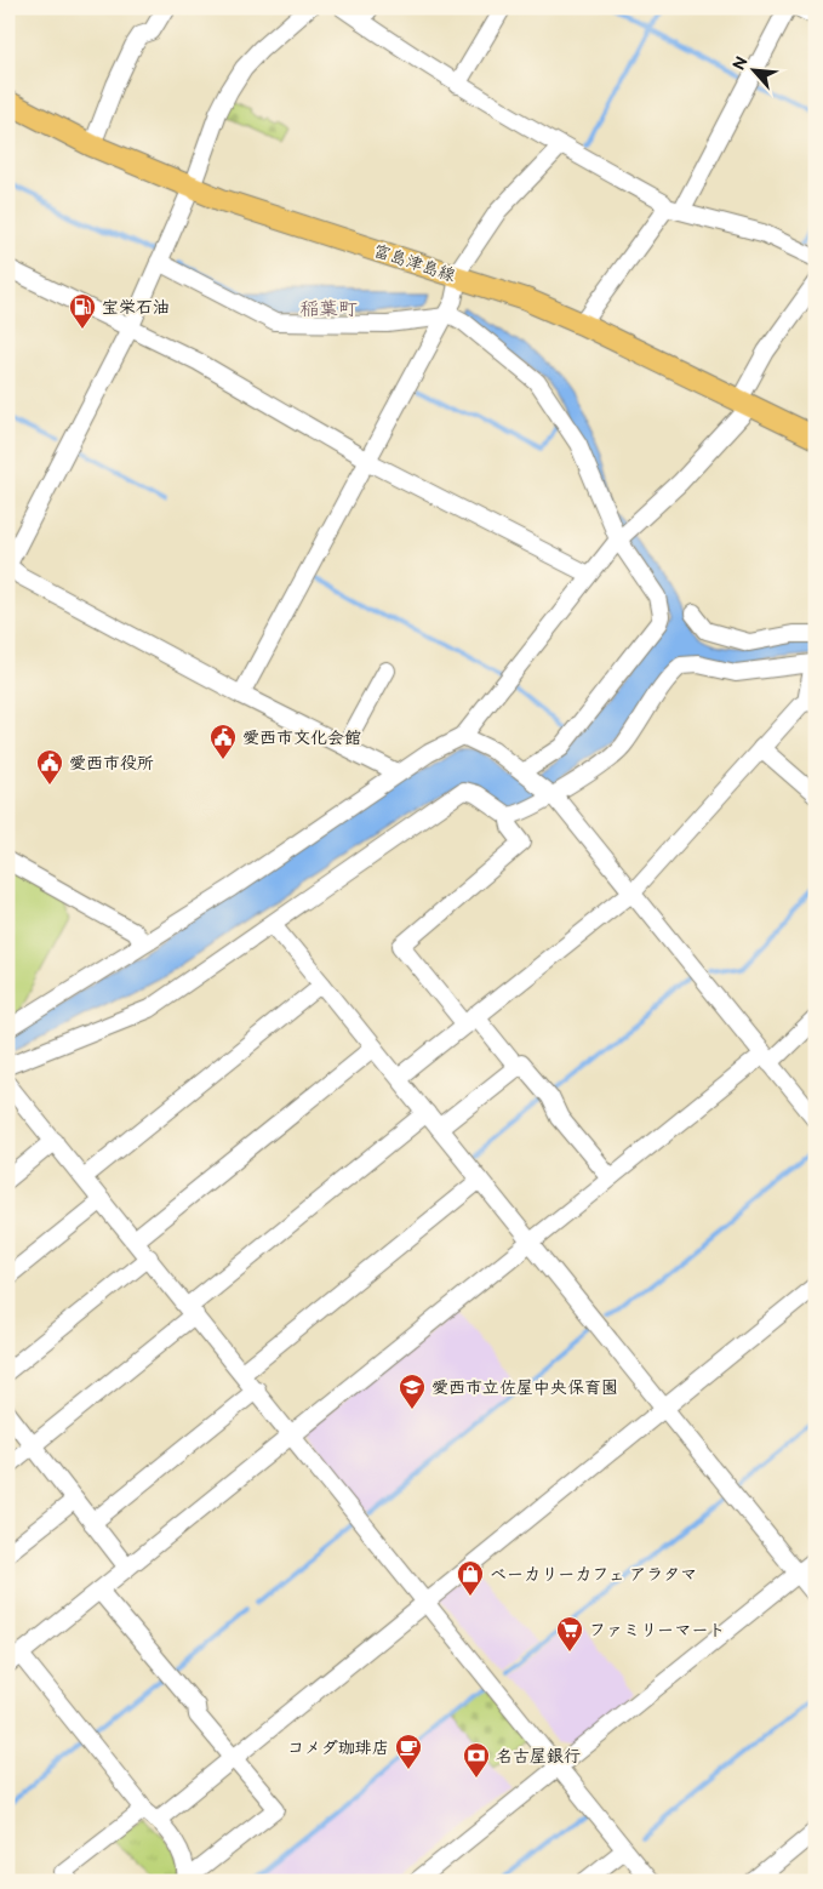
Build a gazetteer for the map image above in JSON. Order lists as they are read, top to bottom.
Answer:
{
  "streets": {
    "main road": ["富島津島線"]
  },
  "districts": ["稲葉町"],
  "places": {
    "fuel station": ["宝栄石油"],
    "public building": ["愛西市文化会館", "愛西市役所"],
    "school or university": ["愛西市立佐屋中央保育園"],
    "shop": ["ベーカリーカフェ アラタマ"],
    "supermarket": ["ファミリーマート"],
    "cafe": ["コメダ珈琲店"],
    "bank": ["名古屋銀行"]
  },
  "north": "top left"
}
